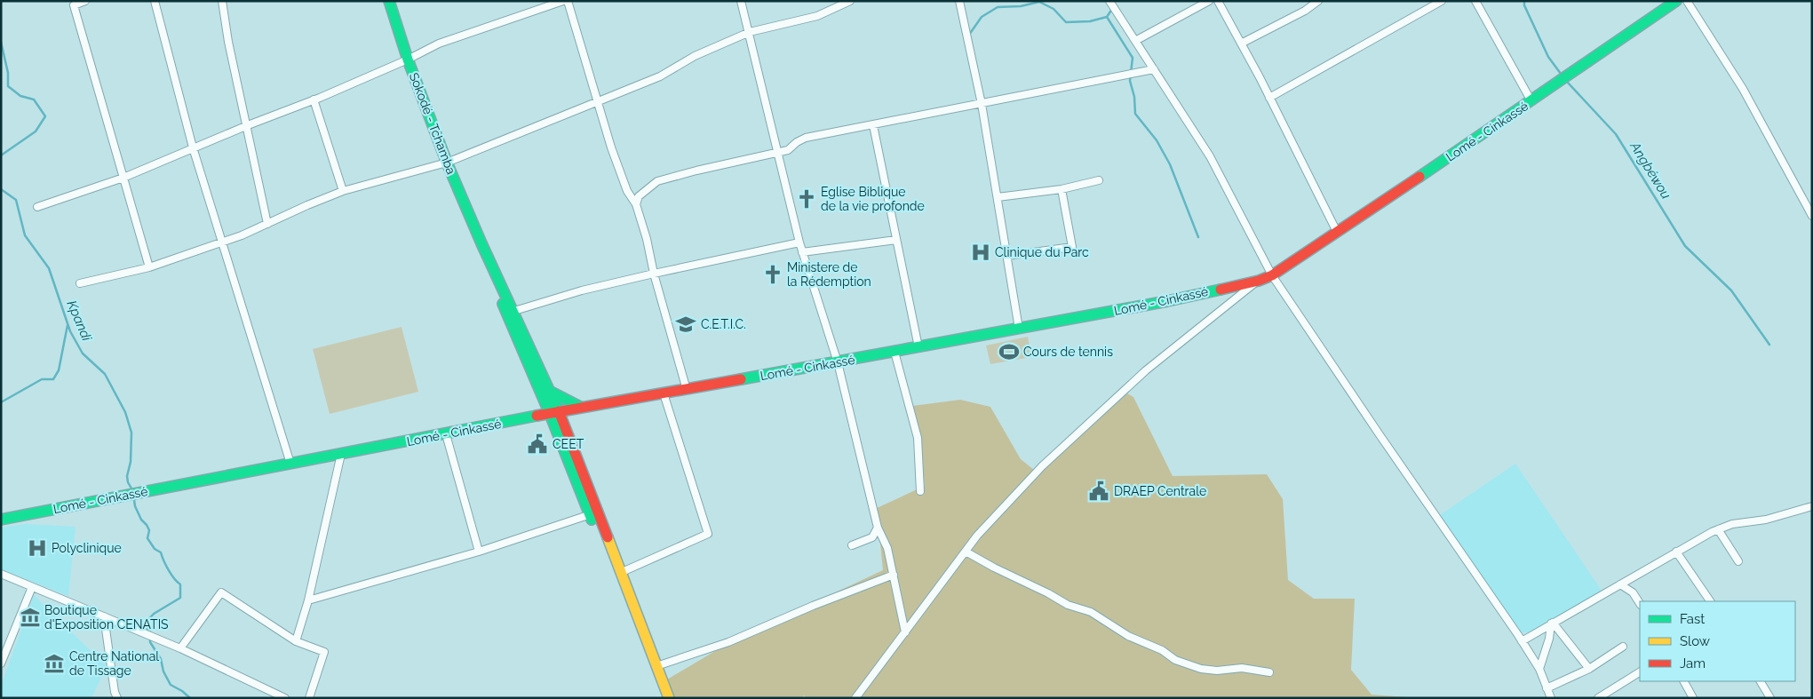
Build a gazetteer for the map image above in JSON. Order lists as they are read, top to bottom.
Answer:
{
  "streets": {
    "main road": ["Sokodé - Tchamba", "Lomé - Cinkassé"]
  },
  "crossings": [
    ["Sokodé - Tchamba", "Lomé - Cinkassé"]
  ],
  "water": ["Angbéwou", "Kpandi"],
  "places": {
    "church": ["Eglise Biblique de la vie profonde", "Ministere de la Rédemption"],
    "hospital": ["Clinique du Parc", "Polyclinique"],
    "school or university": ["C.E.T.I.C."],
    "sports": ["Cours de tennis"],
    "public building": ["CEET", "DRAEP Centrale"],
    "museum": ["Boutique d'Exposition CENATIS", "Centre National de Tissage"]
  },
  "legend": ["Fast", "Slow", "Jam"]
}
